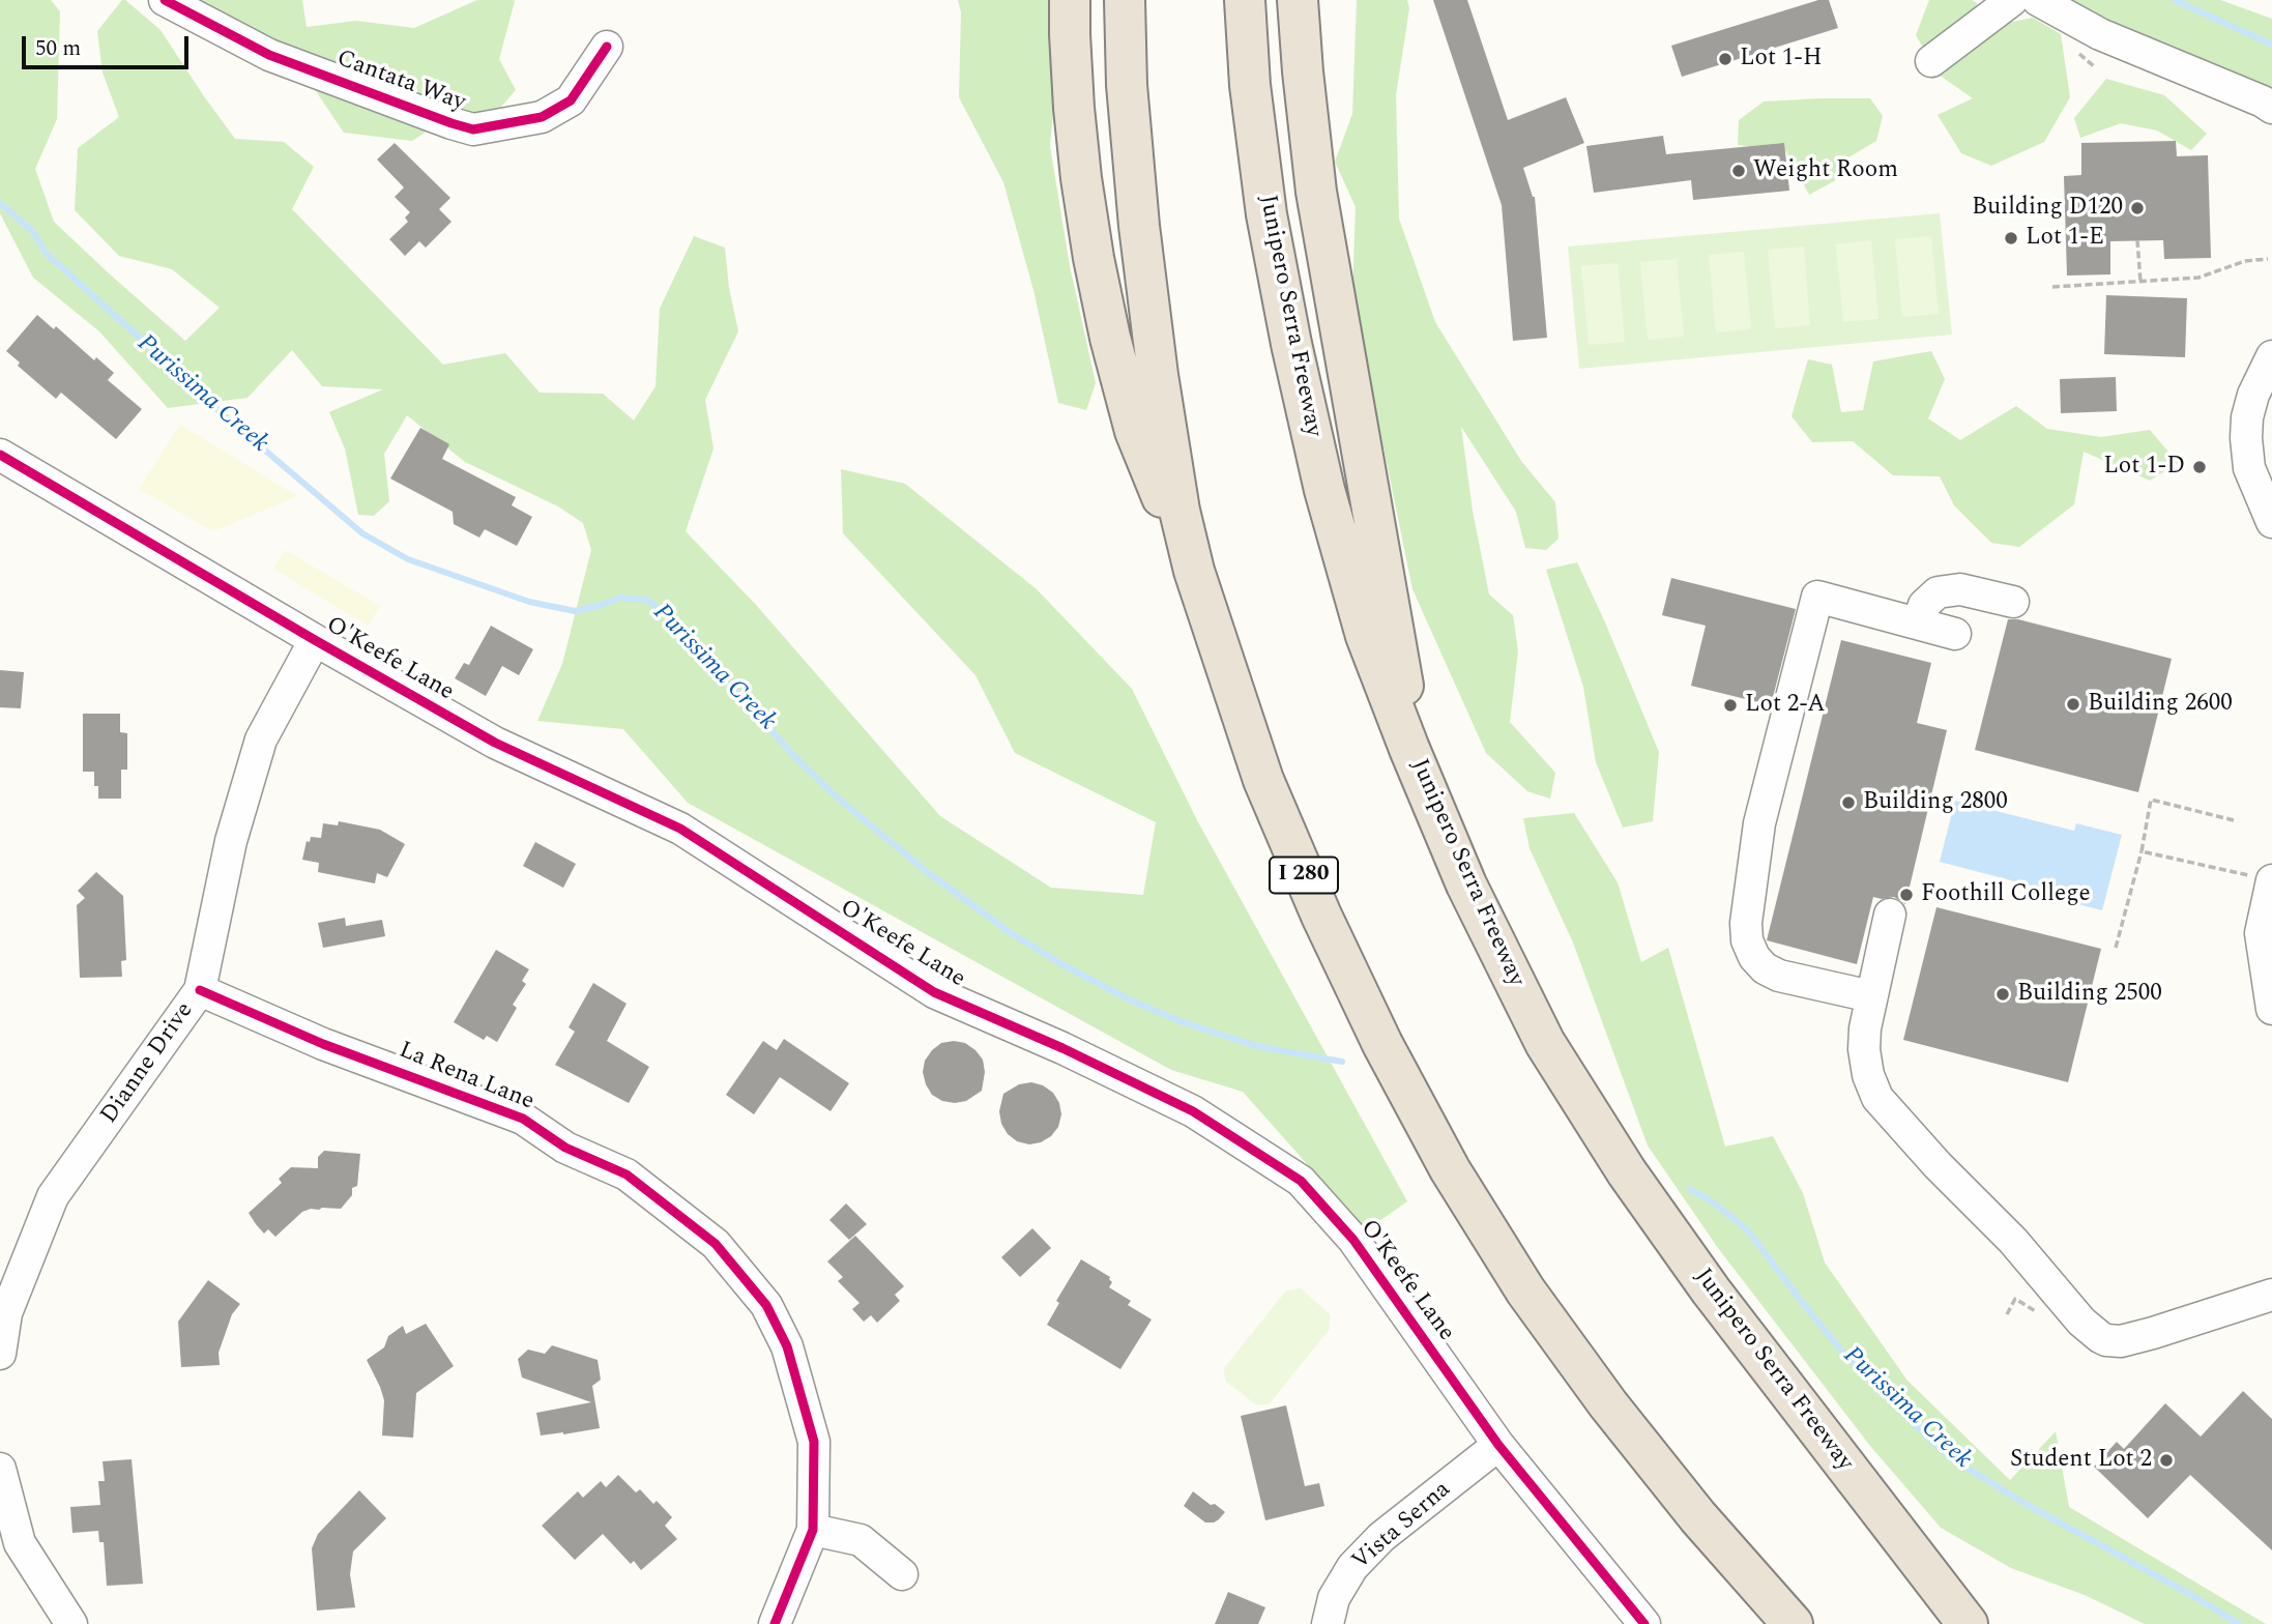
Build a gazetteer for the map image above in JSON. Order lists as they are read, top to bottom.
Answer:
{
  "streets": {
    "highway": ["Junipero Serra Freeway", "I 280"],
    "street": [
      "Cantata Way",
      "O'Keefe Lane",
      "Dianne Drive",
      "La Rena Lane",
      "Vista Serna"
    ]
  },
  "crossings": [
    ["O'Keefe Lane", "Dianne Drive"],
    ["O'Keefe Lane", "Vista Serna"],
    ["Dianne Drive", "La Rena Lane"]
  ],
  "water": ["Purissima Creek"],
  "places": [
    "Lot 1-H",
    "Weight Room",
    "Building D120",
    "Lot 1-E",
    "Lot 1-D",
    "Building 2600",
    "Lot 2-A",
    "Building 2800",
    "Foothill College",
    "Building 2500",
    "Student Lot 2"
  ],
  "scale_bar": "50 m"
}
